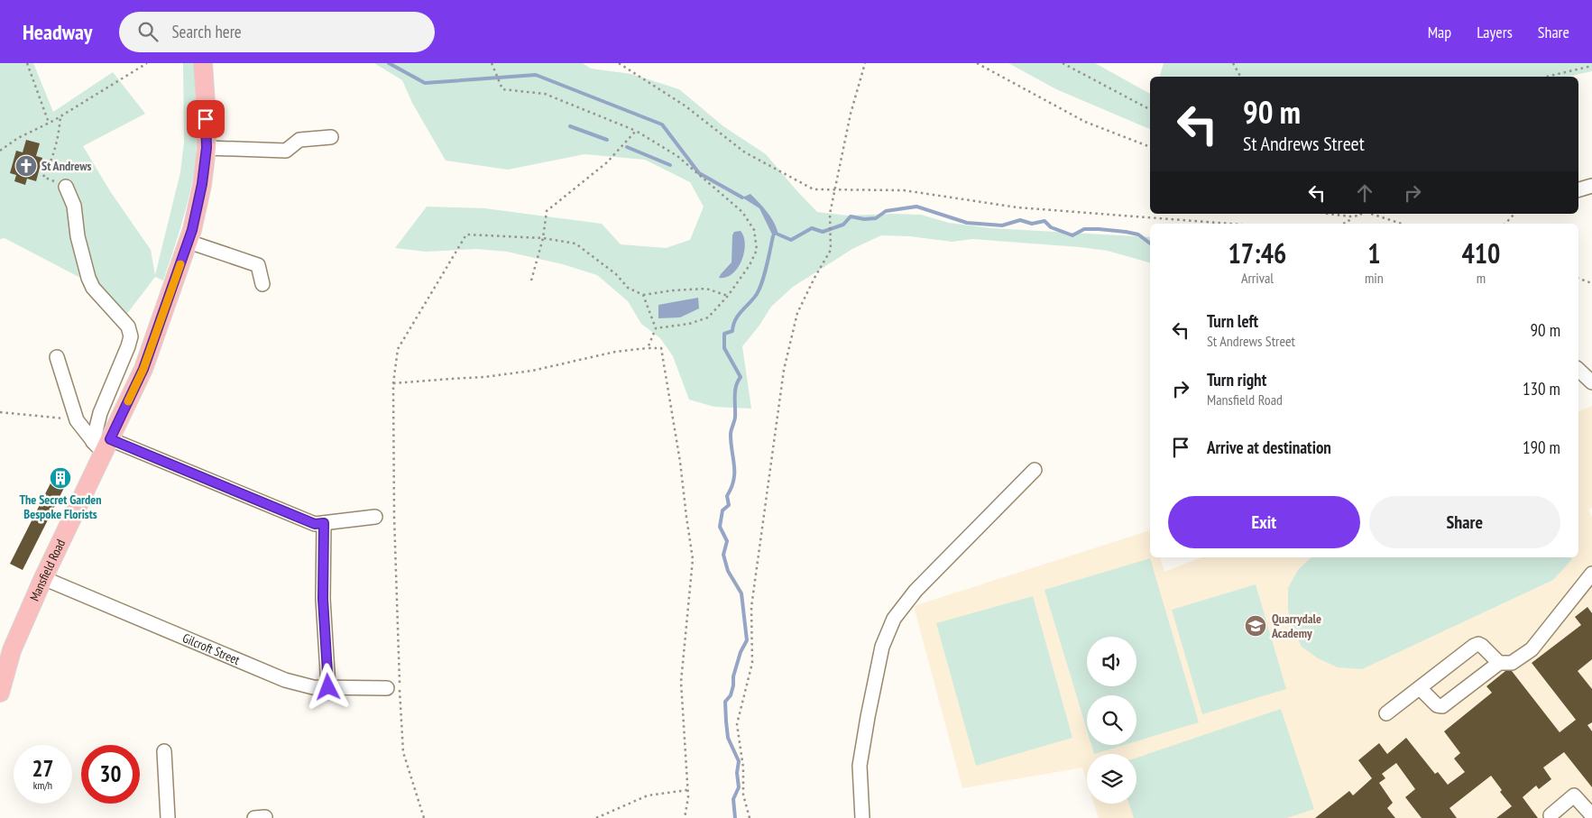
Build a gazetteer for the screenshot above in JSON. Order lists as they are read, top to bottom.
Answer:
{
  "streets": {
    "main road": ["Mansfield Road"],
    "street": ["Gilcroft Street"]
  },
  "crossings": [
    ["Mansfield Road", "Gilcroft Street"]
  ],
  "places": {
    "church": ["St Andrews"],
    "building": ["The Secret Garden Bespoke Florists"],
    "school or university": ["Quarrydale Academy"]
  },
  "page": {
    "header": "Headway",
    "search": "Search here",
    "nav": ["Map", "Layers", "Share"],
    "turn": ["90 m", "St Andrews Street"],
    "eta": [
      "17:46",
      "Arrival",
      "1",
      "min",
      "410",
      "m"
    ],
    "list": [
      {
        "name": "Turn left",
        "note": "St Andrews Street",
        "value": "90 m"
      },
      {
        "name": "Turn right",
        "note": "Mansfield Road",
        "value": "130 m"
      },
      {
        "name": "Arrive at destination",
        "value": "190 m"
      }
    ],
    "buttons": ["Exit", "Share"],
    "speed": "27 km/h",
    "limit": "30"
  }
}
